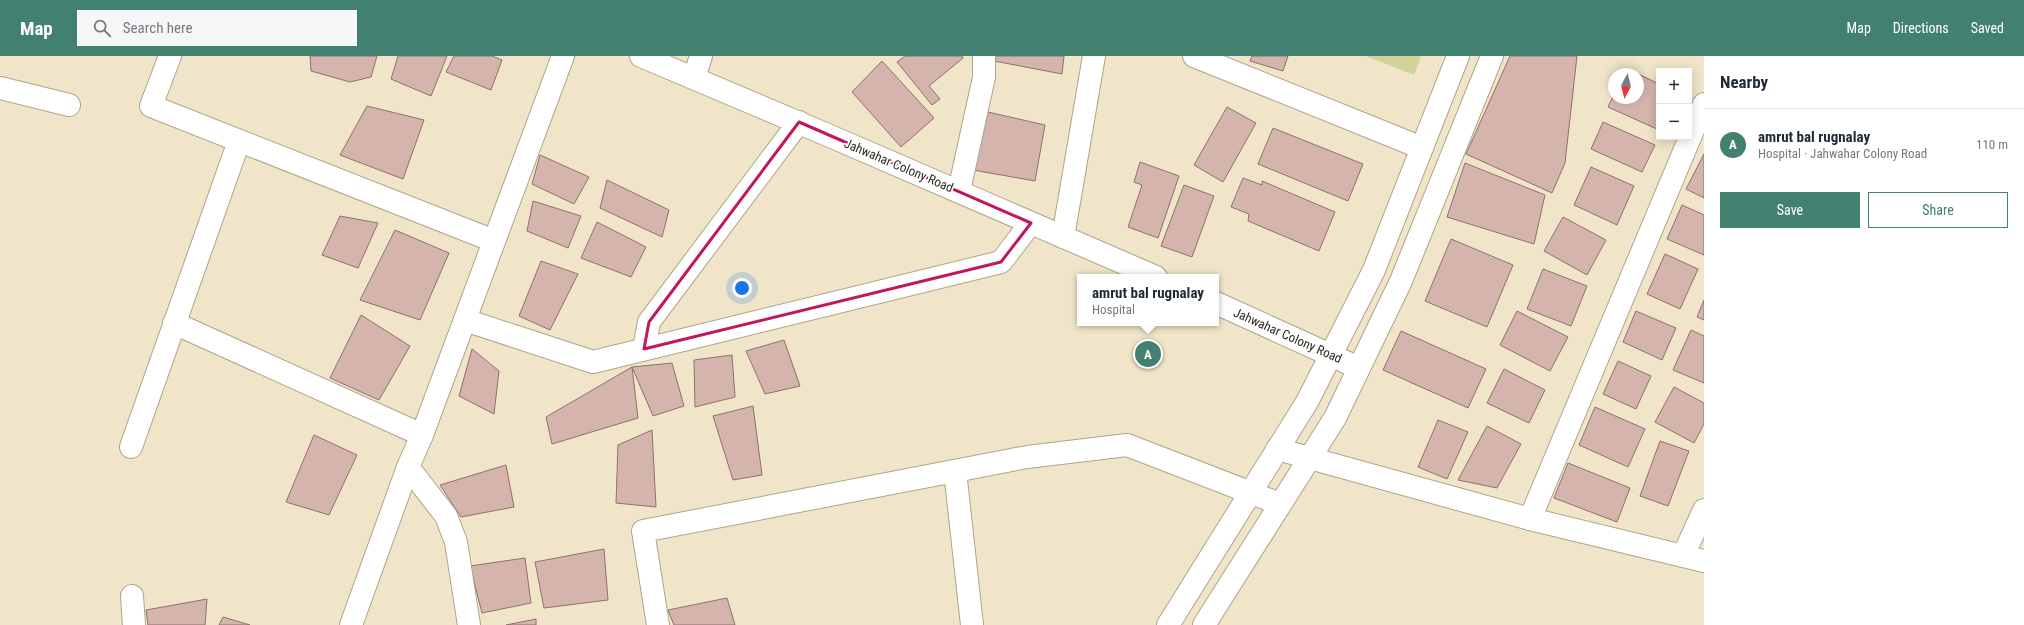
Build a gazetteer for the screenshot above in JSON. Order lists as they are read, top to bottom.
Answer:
{
  "streets": {
    "street": ["Jahwahar Colony Road"]
  },
  "north": "bottom",
  "page": {
    "header": "Map",
    "search": "Search here",
    "nav": ["Map", "Directions", "Saved"],
    "heading": "Nearby",
    "map_buttons": ["+", "−"],
    "list": [
      {
        "mark": "A",
        "name": "amrut bal rugnalay",
        "note": "Hospital · Jahwahar Colony Road",
        "value": "110 m"
      }
    ],
    "buttons": ["Save", "Share"],
    "popup": ["amrut bal rugnalay", "Hospital"],
    "pins": "A"
  }
}
